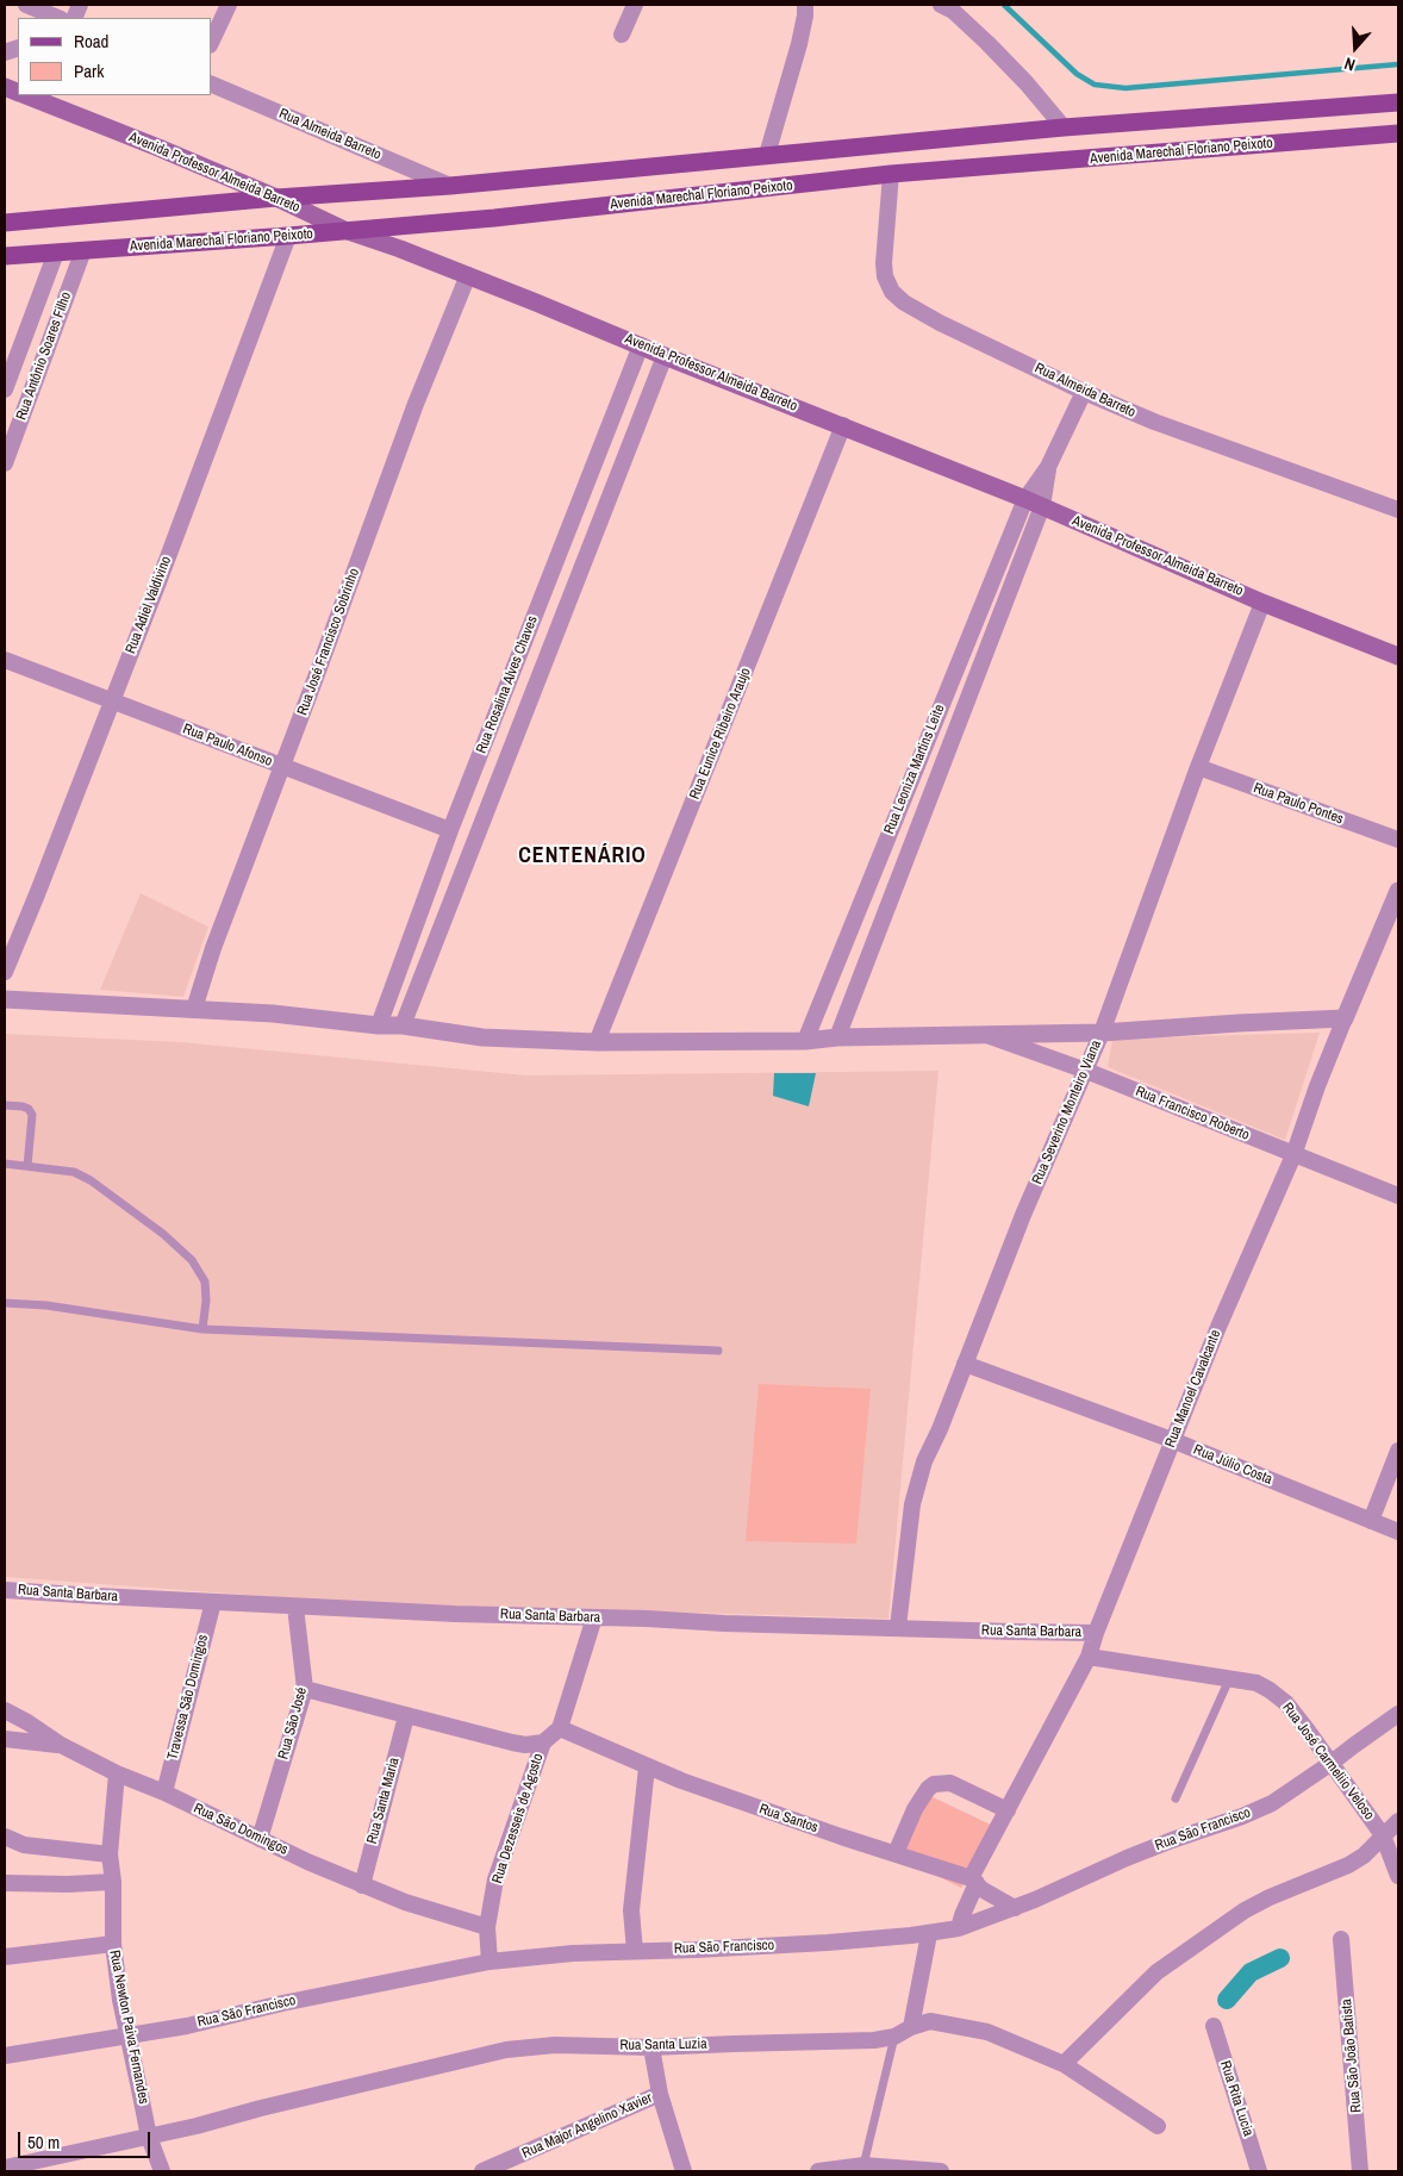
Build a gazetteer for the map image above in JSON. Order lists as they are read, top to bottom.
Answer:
{
  "streets": {
    "main road": ["Avenida Marechal Floriano Peixoto", "Avenida Professor Almeida Barreto"],
    "street": [
      "Rua Almeida Barreto",
      "Rua Antônio Soares Filho",
      "Rua Adiel Valdivino",
      "Rua José Francisco Sobrinho",
      "Rua Rosalina Alves Chaves",
      "Rua Eunice Ribeiro Araujo",
      "Rua Paulo Afonso",
      "Rua Leoniza Martins Leite",
      "Rua Paulo Pontes",
      "Rua Severino Monteiro Viana",
      "Rua Francisco Roberto",
      "Rua Manoel Cavalcante",
      "Rua Júlio Costa",
      "Rua Santa Barbara",
      "Travessa São Domingos",
      "Rua São José",
      "Rua José Carmeliio Veloso",
      "Rua Santa Maria",
      "Rua Dezesseis de Agosto",
      "Rua Santos",
      "Rua São Domingos",
      "Rua São Francisco",
      "Rua Newton Paiva Fernandes",
      "Rua Santa Luzia",
      "Rua São João Batista",
      "Rua Rita Lucia",
      "Rua Major Angelino Xavier"
    ]
  },
  "crossings": [
    ["Rua Almeida Barreto", "Avenida Marechal Floriano Peixoto"],
    ["Avenida Marechal Floriano Peixoto", "Avenida Professor Almeida Barreto"],
    ["Avenida Marechal Floriano Peixoto", "Rua Antônio Soares Filho"],
    ["Avenida Marechal Floriano Peixoto", "Rua Adiel Valdivino"],
    ["Avenida Professor Almeida Barreto", "Rua José Francisco Sobrinho"],
    ["Avenida Professor Almeida Barreto", "Rua Rosalina Alves Chaves"],
    ["Avenida Professor Almeida Barreto", "Rua Eunice Ribeiro Araujo"],
    ["Avenida Professor Almeida Barreto", "Rua Leoniza Martins Leite"],
    ["Avenida Professor Almeida Barreto", "Rua Severino Monteiro Viana"],
    ["Rua Adiel Valdivino", "Rua Paulo Afonso"],
    ["Rua José Francisco Sobrinho", "Rua Paulo Afonso"],
    ["Rua Rosalina Alves Chaves", "Rua Paulo Afonso"],
    ["Rua Paulo Pontes", "Rua Severino Monteiro Viana"],
    ["Rua Severino Monteiro Viana", "Rua Francisco Roberto"],
    ["Rua Severino Monteiro Viana", "Rua Júlio Costa"],
    ["Rua Severino Monteiro Viana", "Rua Santa Barbara"],
    ["Rua Francisco Roberto", "Rua Manoel Cavalcante"],
    ["Rua Manoel Cavalcante", "Rua Júlio Costa"],
    ["Rua Manoel Cavalcante", "Rua Santa Barbara"],
    ["Rua Manoel Cavalcante", "Rua José Carmeliio Veloso"],
    ["Rua Manoel Cavalcante", "Rua Santos"],
    ["Rua Manoel Cavalcante", "Rua São Francisco"],
    ["Rua Santa Barbara", "Travessa São Domingos"],
    ["Rua Santa Barbara", "Rua São José"],
    ["Travessa São Domingos", "Rua São Domingos"],
    ["Rua São José", "Rua São Domingos"],
    ["Rua José Carmeliio Veloso", "Rua São Francisco"],
    ["Rua Santa Maria", "Rua São Domingos"],
    ["Rua Dezesseis de Agosto", "Rua Santos"],
    ["Rua Dezesseis de Agosto", "Rua São Domingos"],
    ["Rua Dezesseis de Agosto", "Rua São Francisco"],
    ["Rua Santos", "Rua São Francisco"],
    ["Rua São Domingos", "Rua Newton Paiva Fernandes"],
    ["Rua São Francisco", "Rua Newton Paiva Fernandes"],
    ["Rua Newton Paiva Fernandes", "Rua Santa Luzia"]
  ],
  "districts": ["CENTENÁRIO"],
  "legend": ["Road", "Park"],
  "scale_bar": "50 m",
  "north": "bottom"
}
